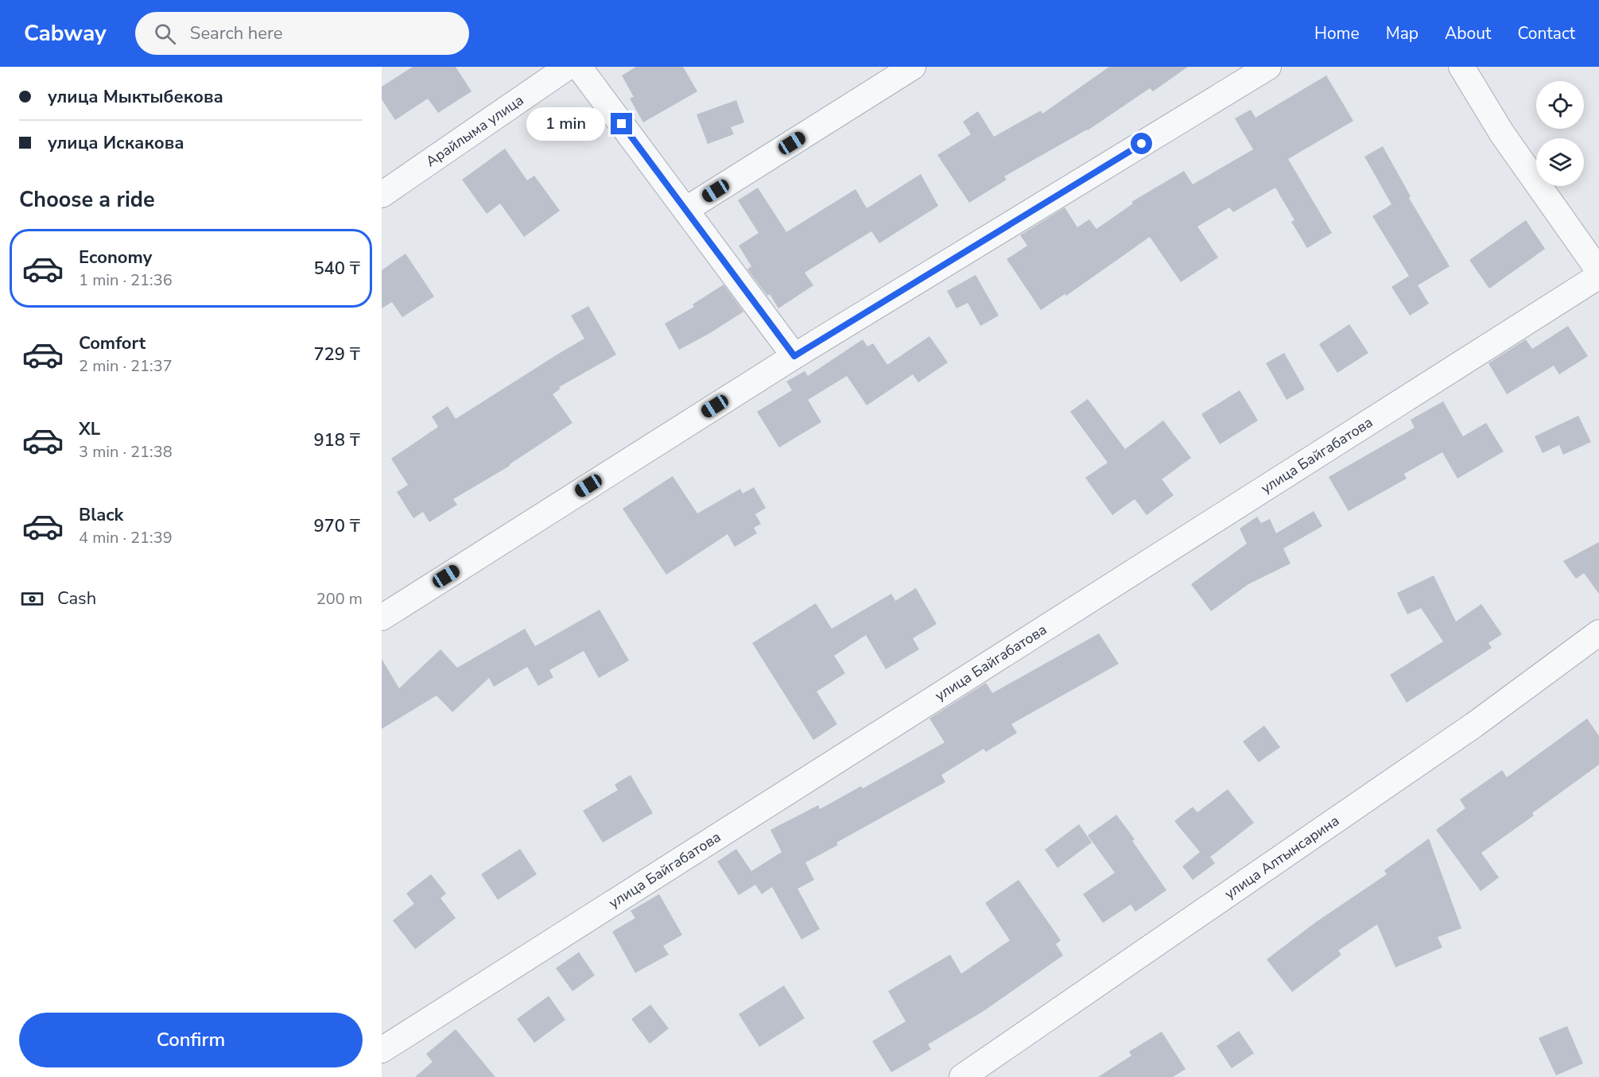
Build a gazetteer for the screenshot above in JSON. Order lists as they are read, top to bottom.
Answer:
{
  "streets": {
    "street": ["Арайлыма улица", "улица Байгабатова", "улица Алтынсарина"]
  },
  "page": {
    "header": "Cabway",
    "search": "Search here",
    "nav": [
      "Home",
      "Map",
      "About",
      "Contact"
    ],
    "banner": ["улица Мыктыбекова", "улица Искакова"],
    "bubble": "1 min",
    "heading": "Choose a ride",
    "list": [
      {
        "name": "Economy",
        "note": "1 min · 21:36",
        "value": "540 ₸"
      },
      {
        "name": "Comfort",
        "note": "2 min · 21:37",
        "value": "729 ₸"
      },
      {
        "name": "XL",
        "note": "3 min · 21:38",
        "value": "918 ₸"
      },
      {
        "name": "Black",
        "note": "4 min · 21:39",
        "value": "970 ₸"
      }
    ],
    "pay": ["Cash", "200 m"],
    "buttons": "Confirm"
  }
}
